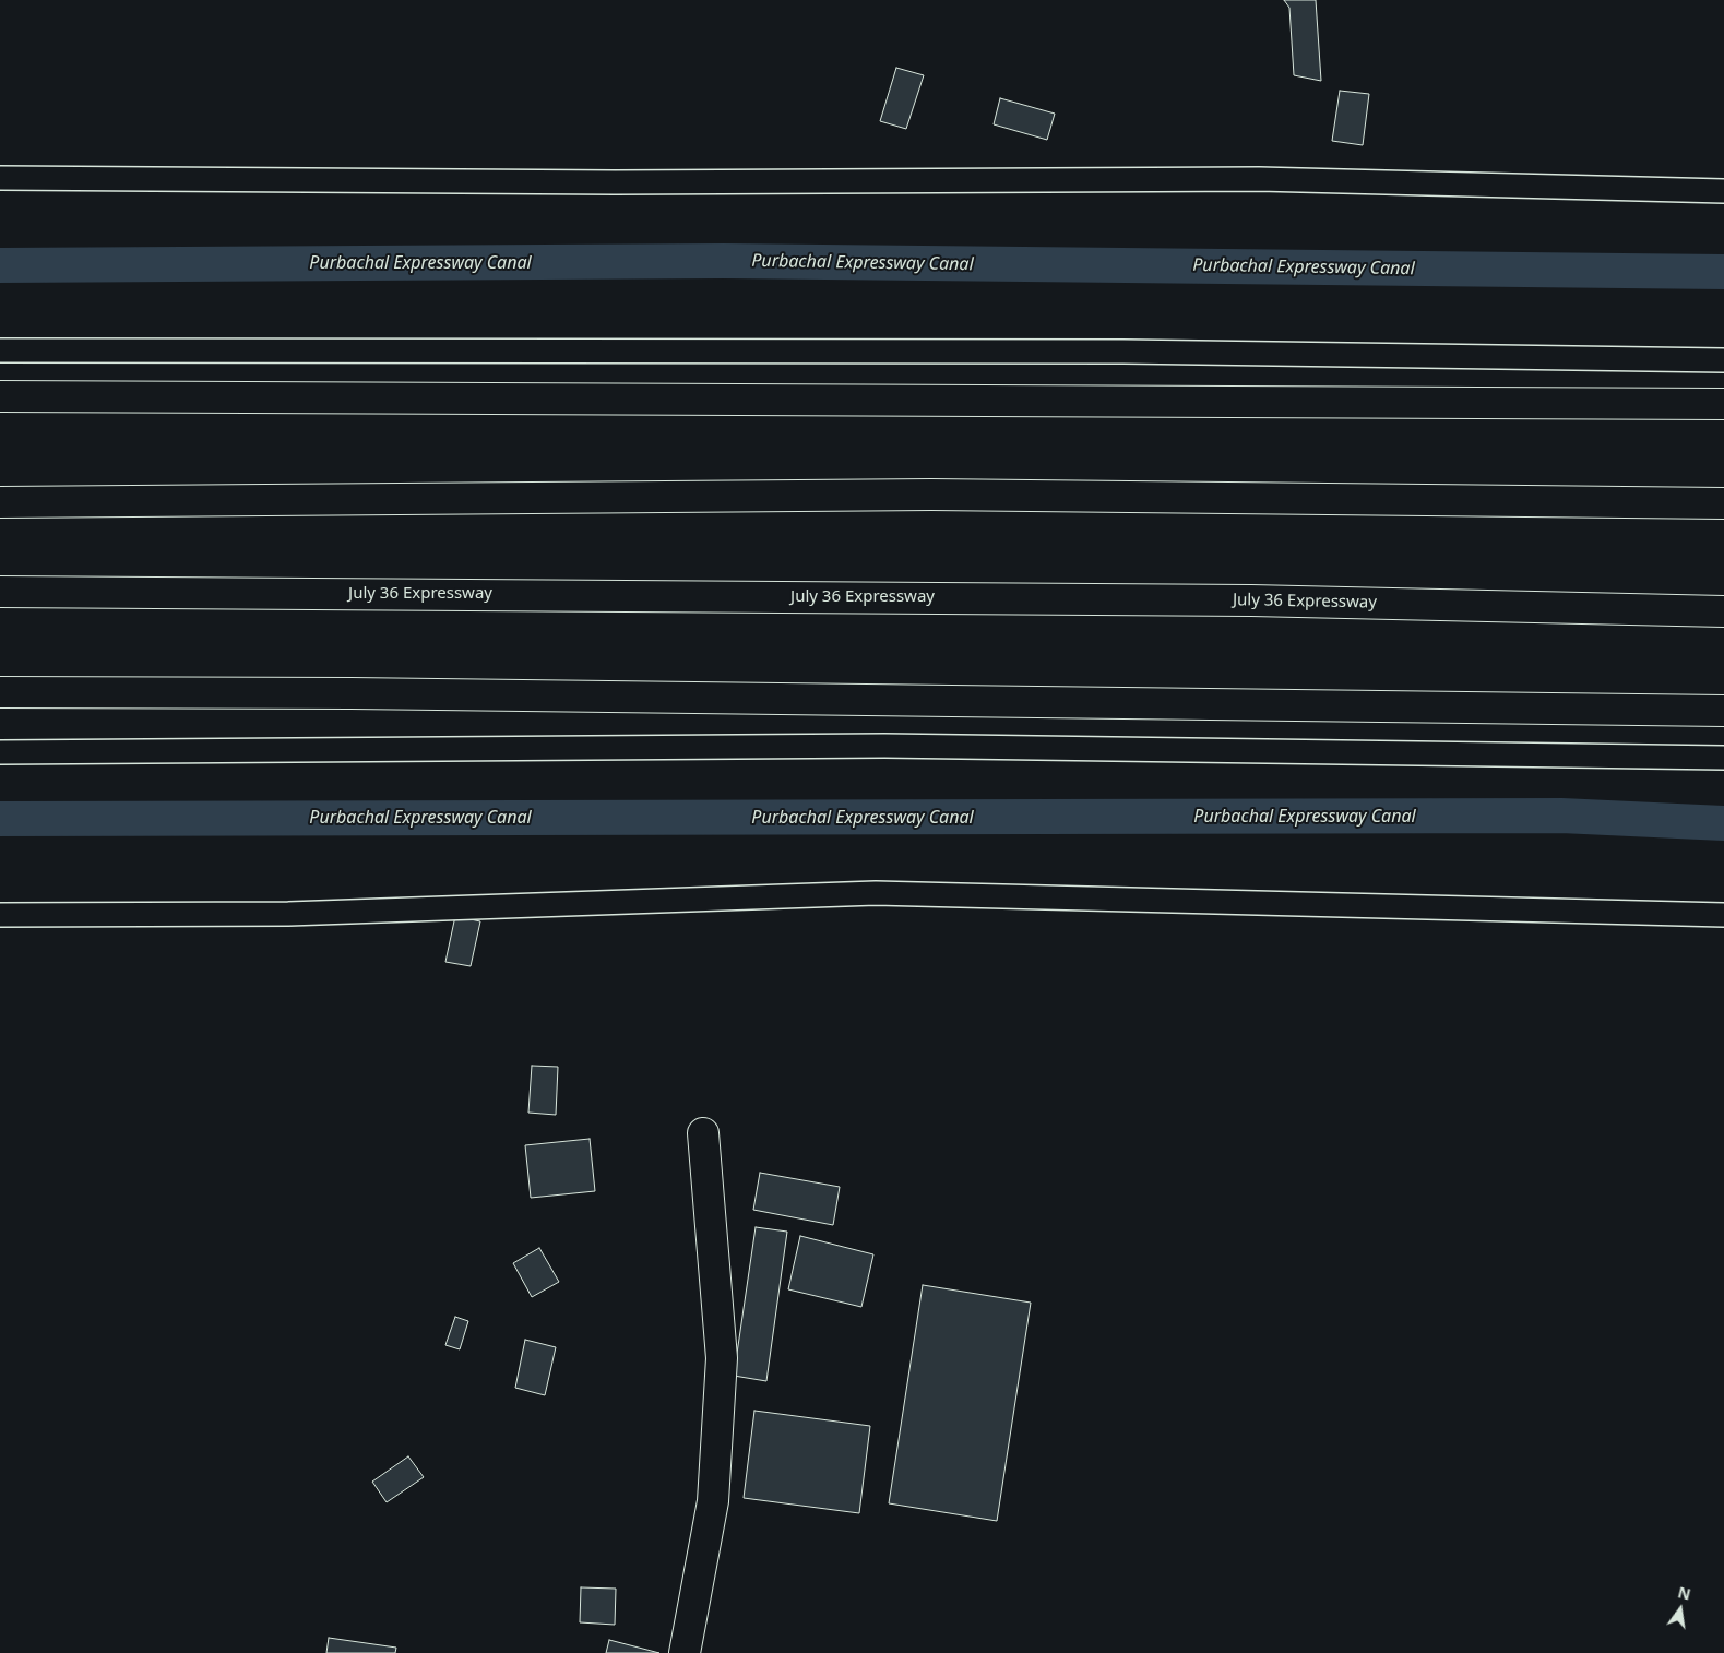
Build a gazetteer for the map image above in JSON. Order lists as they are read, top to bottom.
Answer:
{
  "streets": {
    "main road": ["July 36 Expressway"]
  },
  "water": ["Purbachal Expressway Canal"],
  "north": "top"
}
